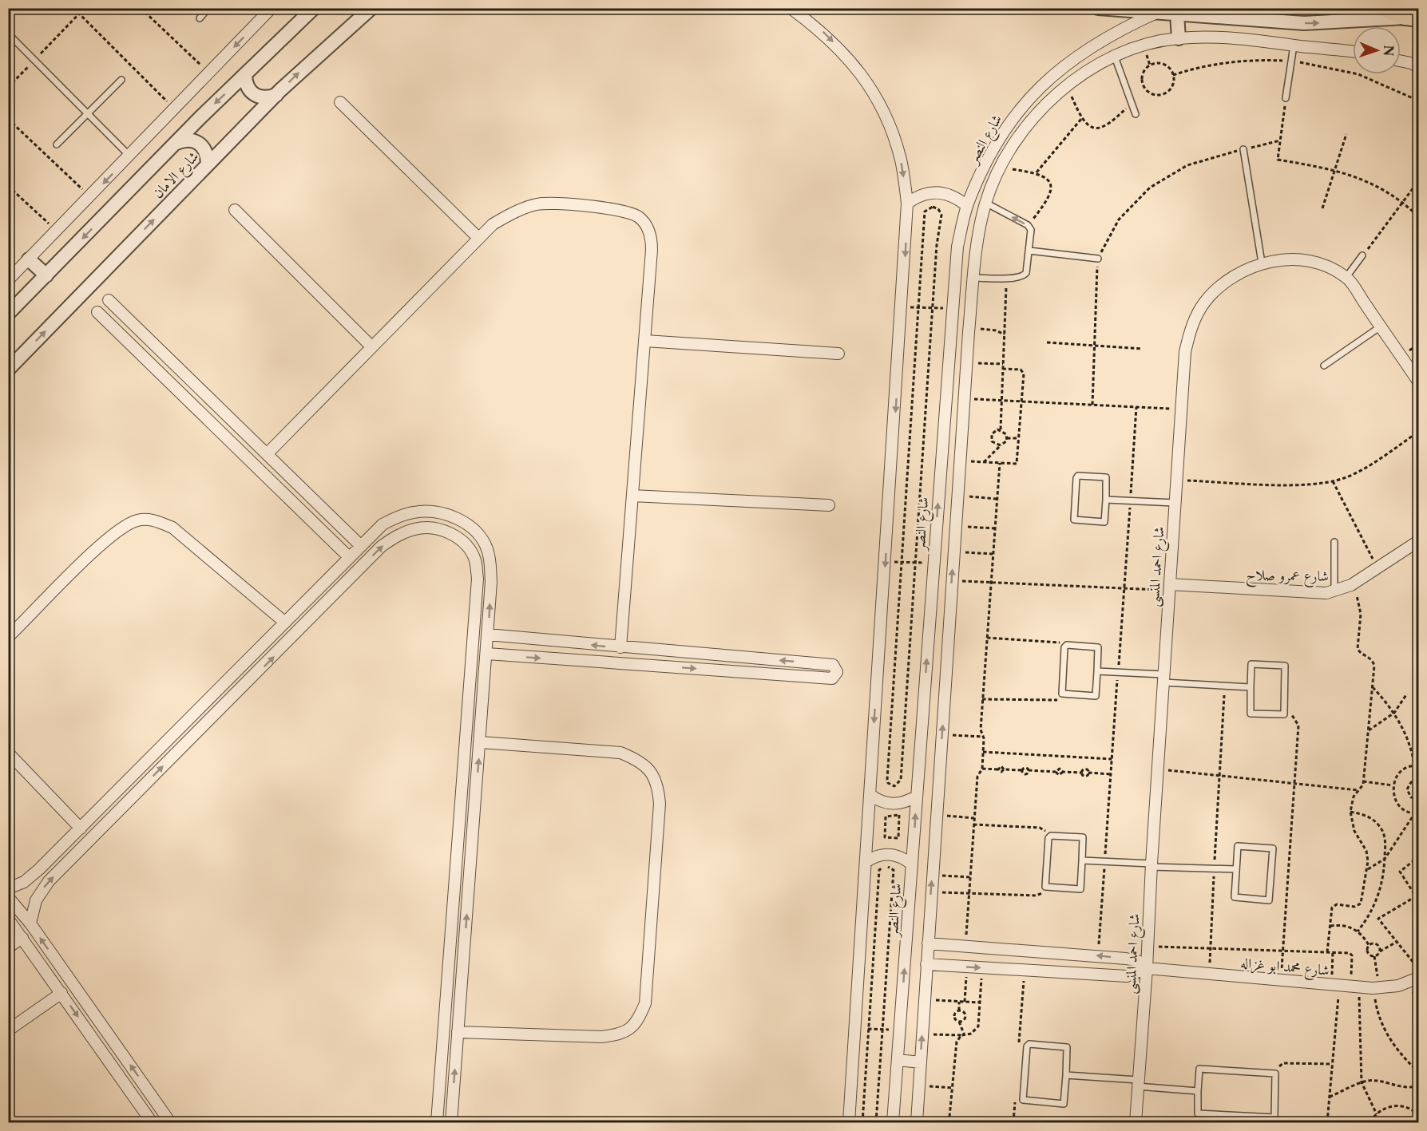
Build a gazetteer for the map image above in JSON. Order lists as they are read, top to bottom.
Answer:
{
  "streets": {
    "street": [
      "شارع النصر",
      "شارع الامان",
      "شارع احمد المنسى",
      "شارع عمرو صلاح",
      "شارع محمد ابو غزاله"
    ]
  },
  "crossings": [
    ["شارع احمد المنسى", "شارع عمرو صلاح"],
    ["شارع احمد المنسى", "شارع محمد ابو غزاله"]
  ],
  "north": "right"
}
